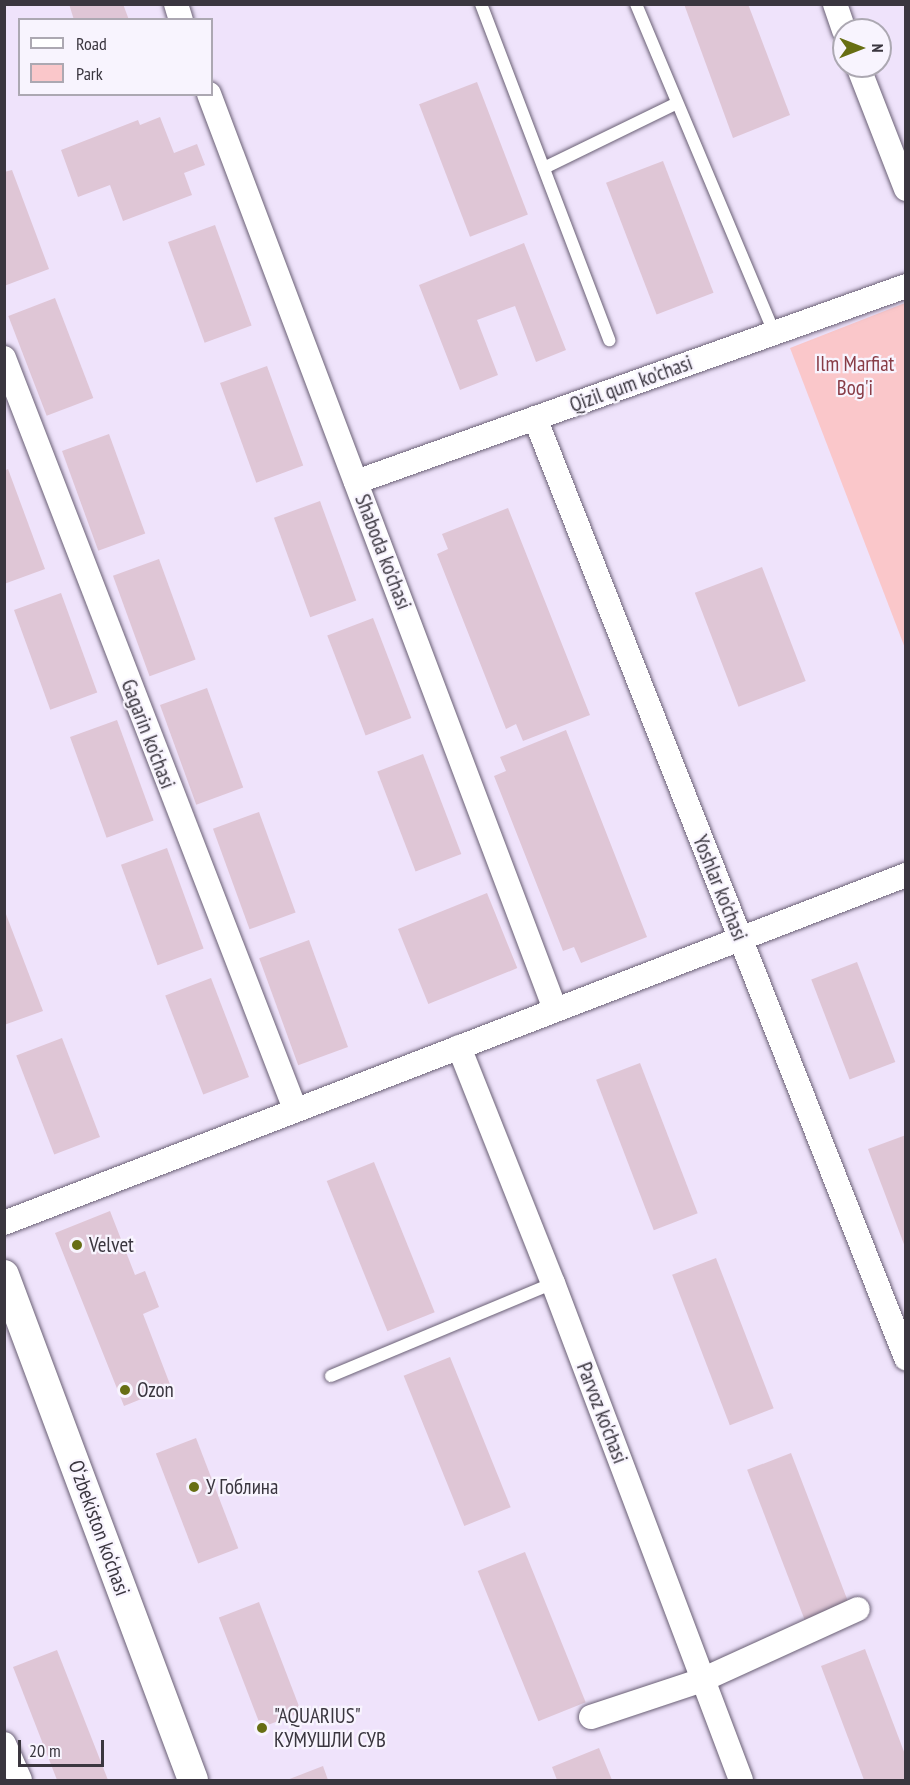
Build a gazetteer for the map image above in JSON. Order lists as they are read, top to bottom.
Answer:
{
  "streets": {
    "street": [
      "Qizil qum ko'chasi",
      "Shaboda ko'chasi",
      "Gagarin ko'chasi",
      "Yoshlar ko'chasi",
      "Parvoz ko'chasi",
      "O‘zbekiston ko‘chasi"
    ]
  },
  "crossings": [
    ["Qizil qum ko'chasi", "Shaboda ko'chasi"],
    ["Qizil qum ko'chasi", "Yoshlar ko'chasi"]
  ],
  "parks": ["Ilm Marfiat Bog'i"],
  "places": [
    "Velvet",
    "Ozon",
    "У Гоблина",
    "\"AQUARIUS\" КУМУШЛИ СУВ"
  ],
  "legend": ["Road", "Park"],
  "scale_bar": "20 m",
  "north": "right"
}
